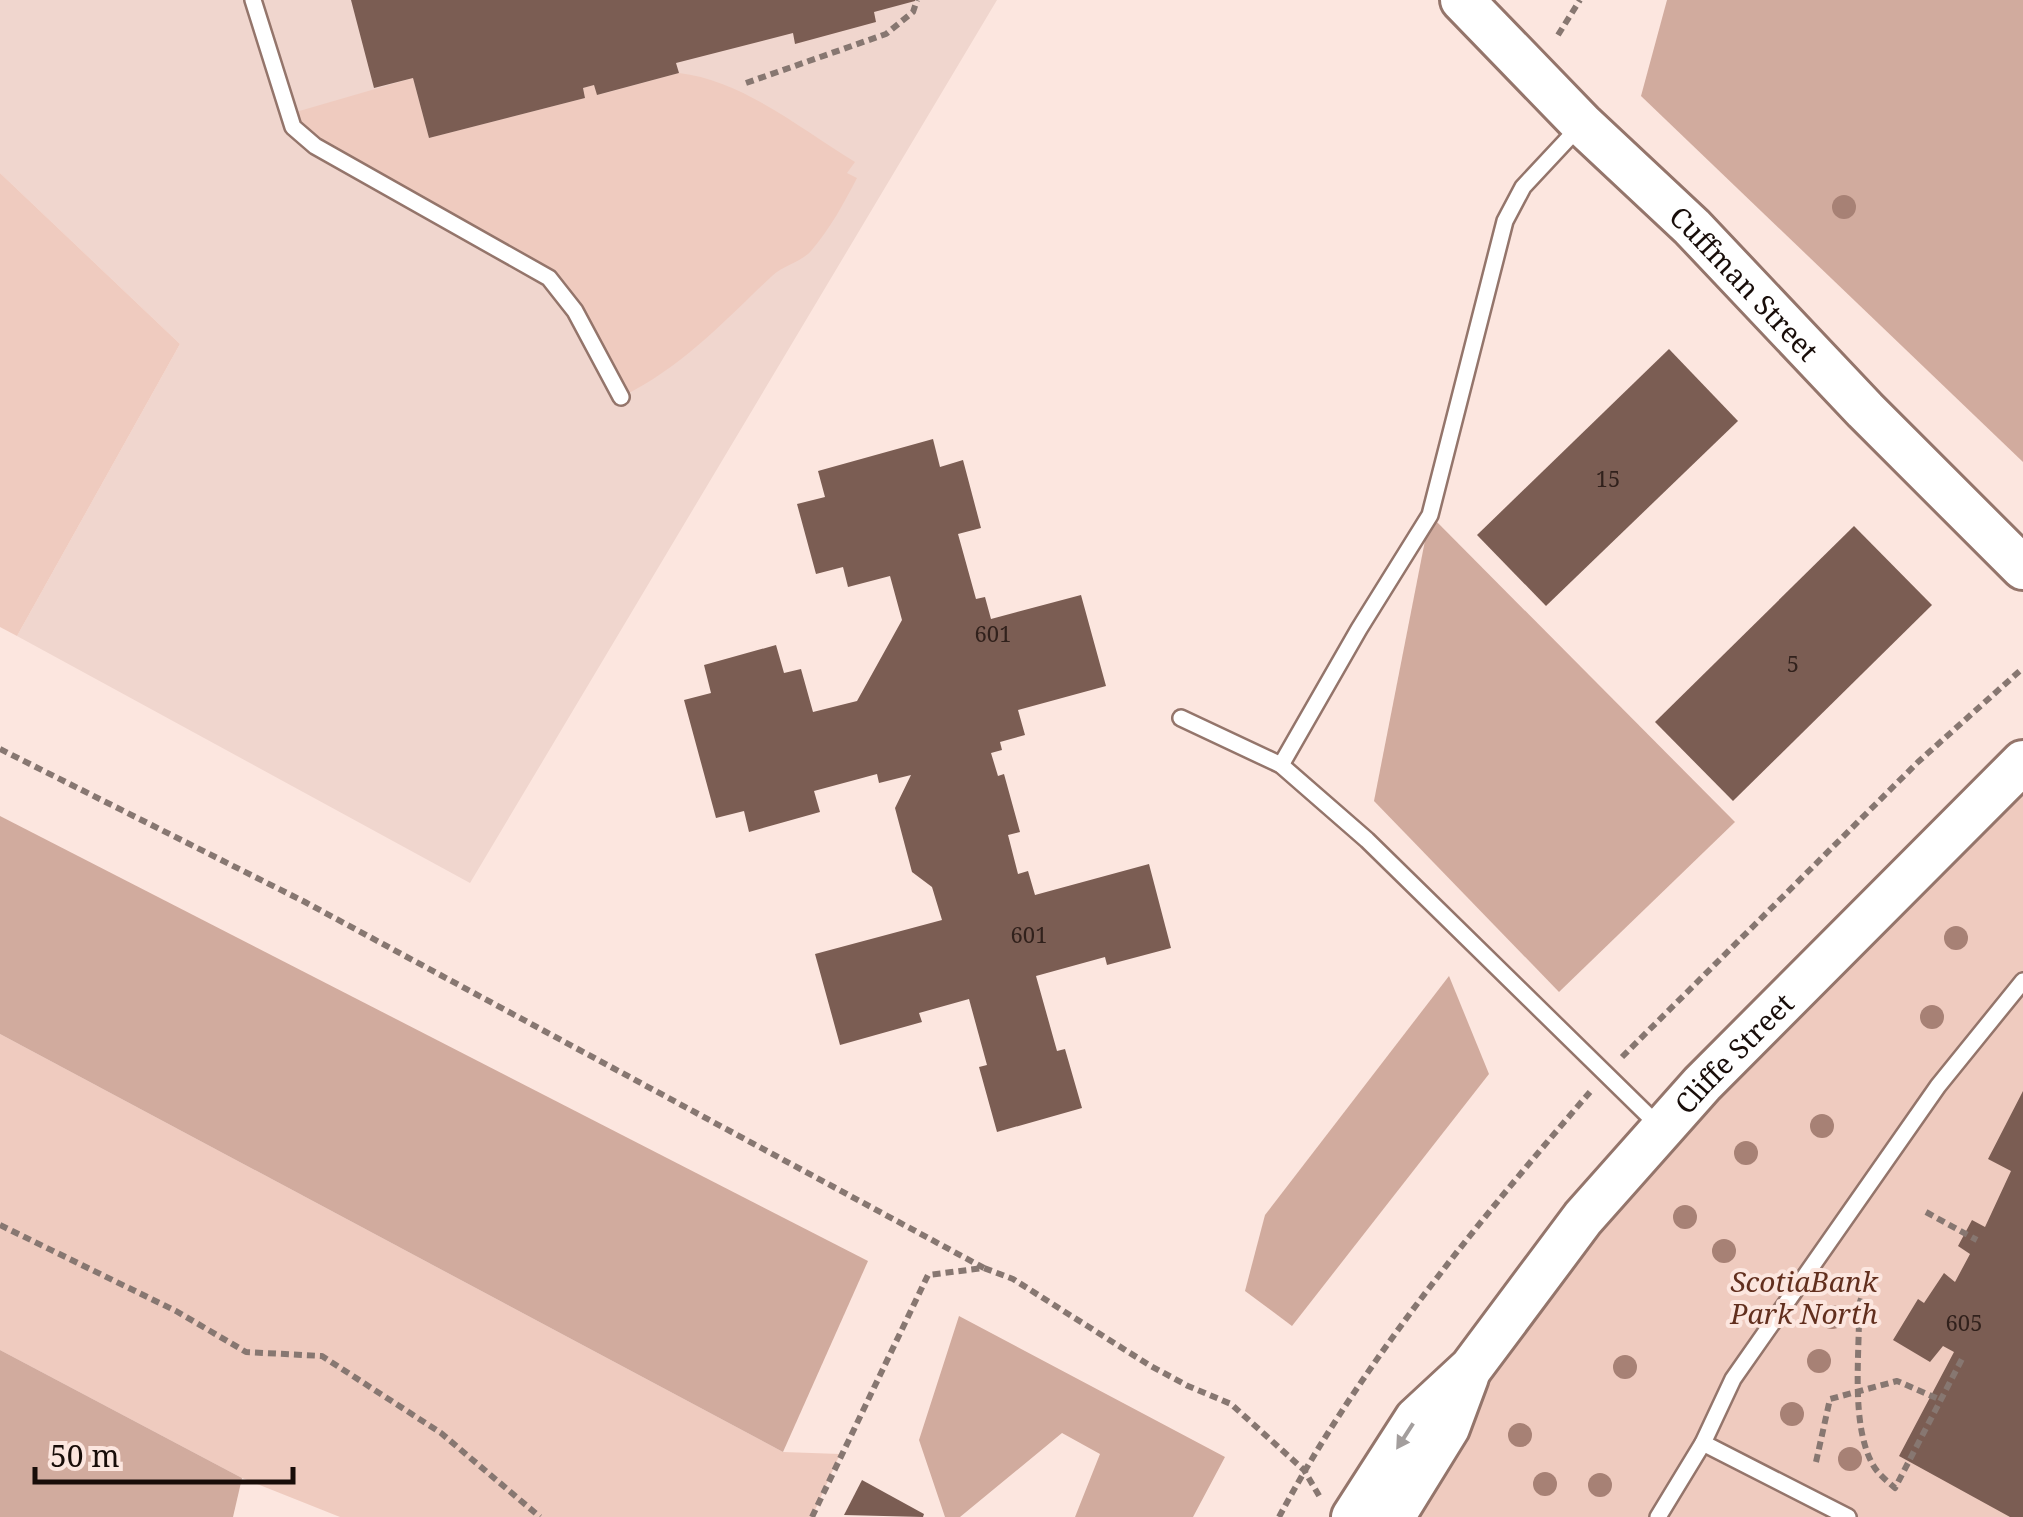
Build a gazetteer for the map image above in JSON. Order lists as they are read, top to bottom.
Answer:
{
  "streets": {
    "main road": ["Cuffman Street", "Cliffe Street"]
  },
  "parks": ["ScotiaBank Park North"],
  "house_numbers": [
    "15",
    "601",
    "5",
    "601",
    "605"
  ],
  "scale_bar": "50 m"
}
